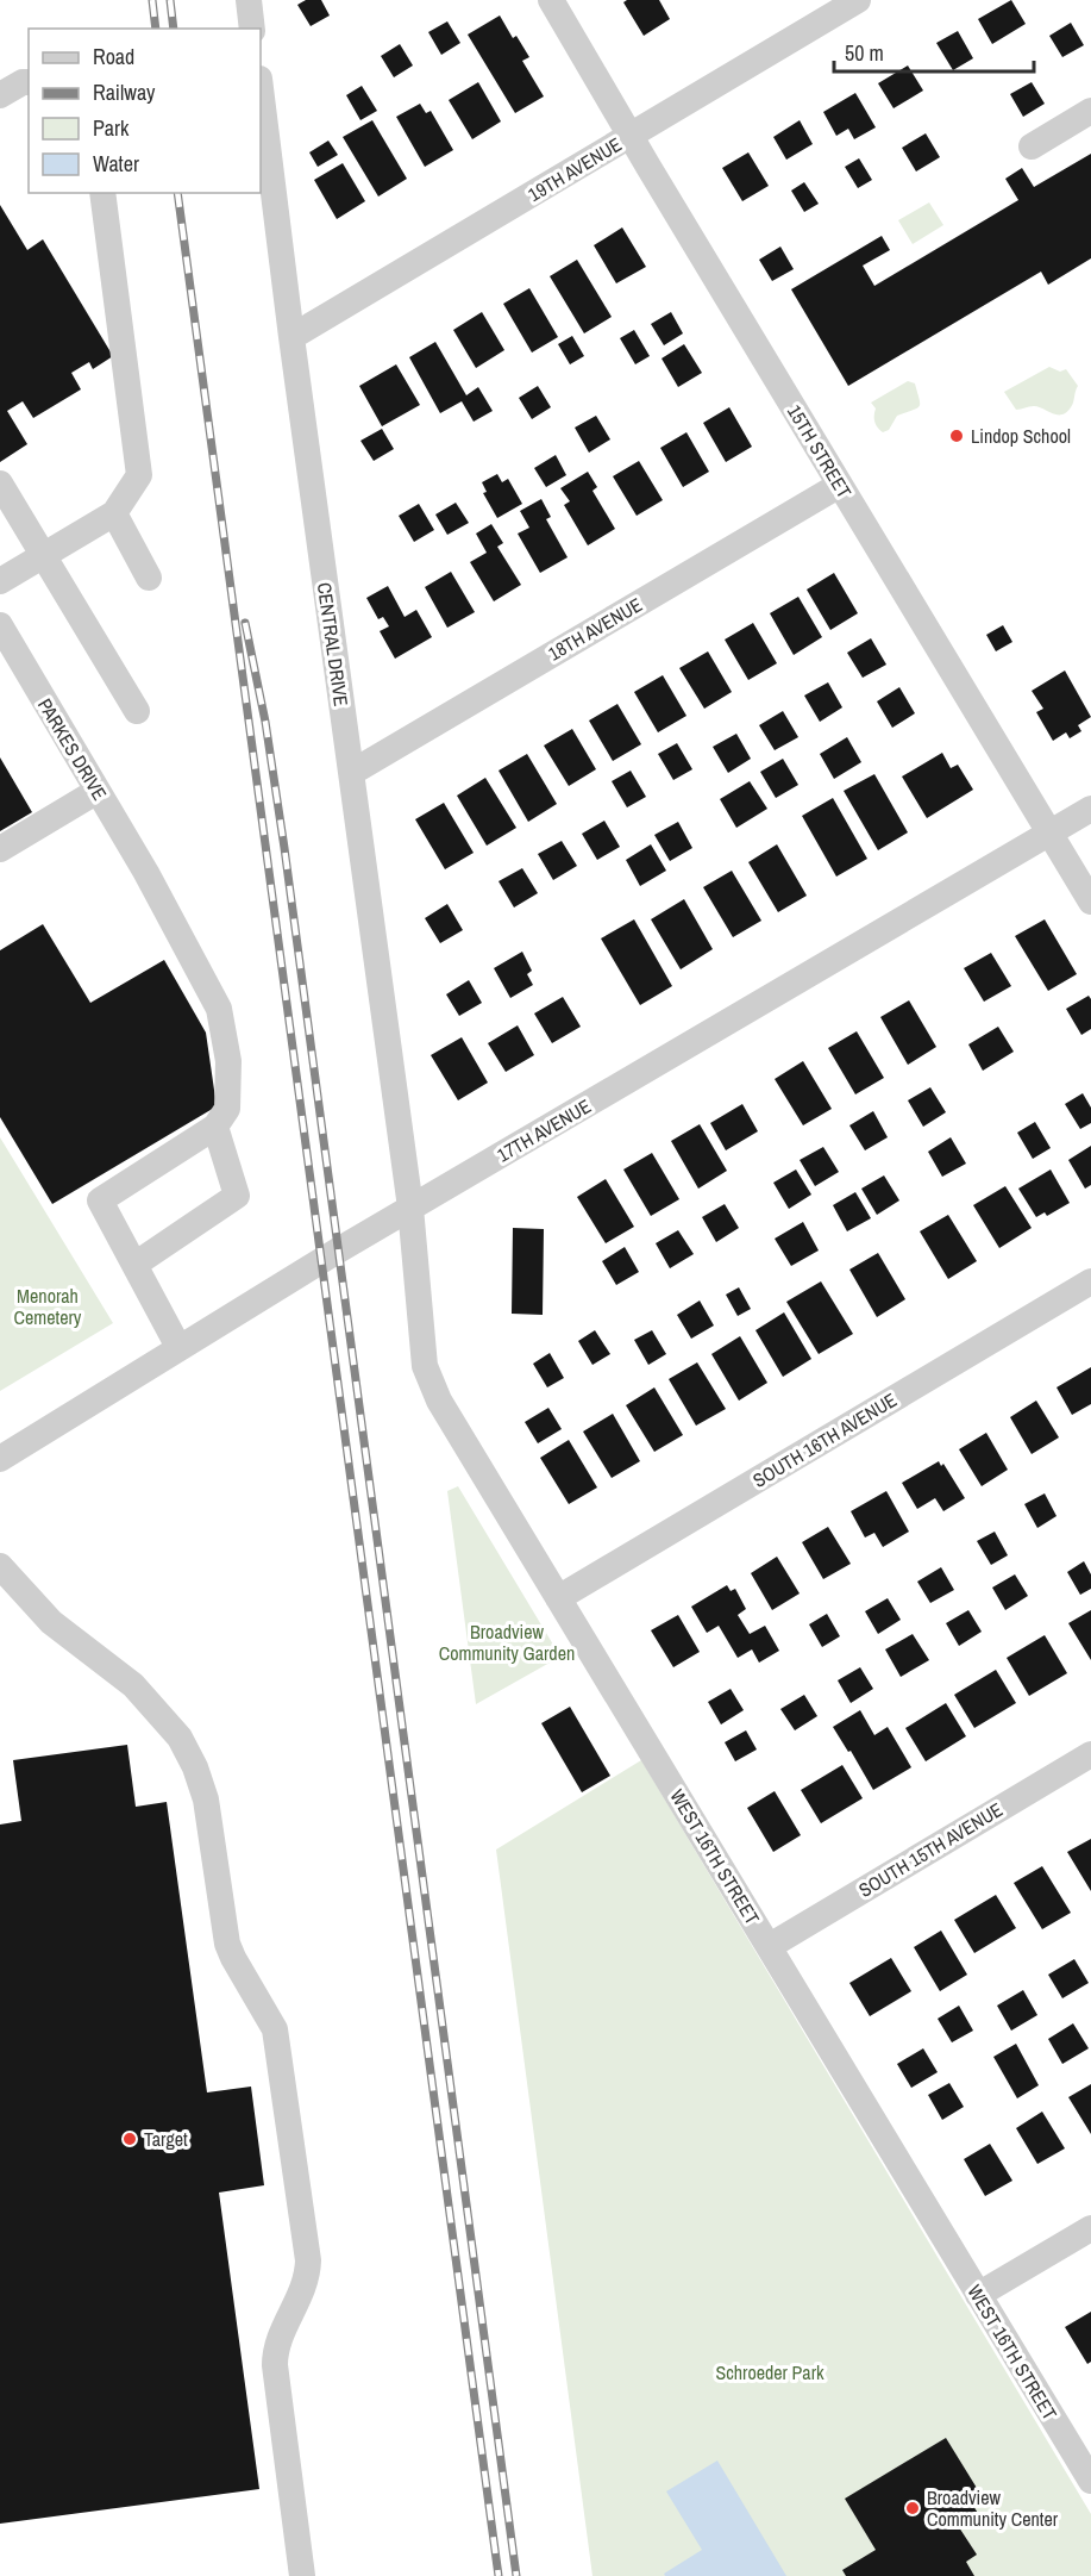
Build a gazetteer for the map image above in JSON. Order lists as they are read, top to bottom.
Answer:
{
  "streets": {
    "street": [
      "19TH AVENUE",
      "15TH STREET",
      "18TH AVENUE",
      "CENTRAL DRIVE",
      "PARKES DRIVE",
      "17TH AVENUE",
      "SOUTH 16TH AVENUE",
      "SOUTH 15TH AVENUE",
      "WEST 16TH STREET"
    ]
  },
  "crossings": [
    ["19TH AVENUE", "15TH STREET"],
    ["19TH AVENUE", "CENTRAL DRIVE"],
    ["15TH STREET", "18TH AVENUE"],
    ["15TH STREET", "17TH AVENUE"],
    ["18TH AVENUE", "CENTRAL DRIVE"],
    ["CENTRAL DRIVE", "17TH AVENUE"],
    ["CENTRAL DRIVE", "WEST 16TH STREET"],
    ["17TH AVENUE", "WEST 16TH STREET"],
    ["SOUTH 16TH AVENUE", "WEST 16TH STREET"],
    ["SOUTH 15TH AVENUE", "WEST 16TH STREET"]
  ],
  "parks": ["Menorah Cemetery", "Broadview Community Garden", "Schroeder Park"],
  "places": ["Lindop School", "Target", "Broadview Community Center"],
  "legend": [
    "Road",
    "Railway",
    "Park",
    "Water"
  ],
  "scale_bar": "50 m"
}
